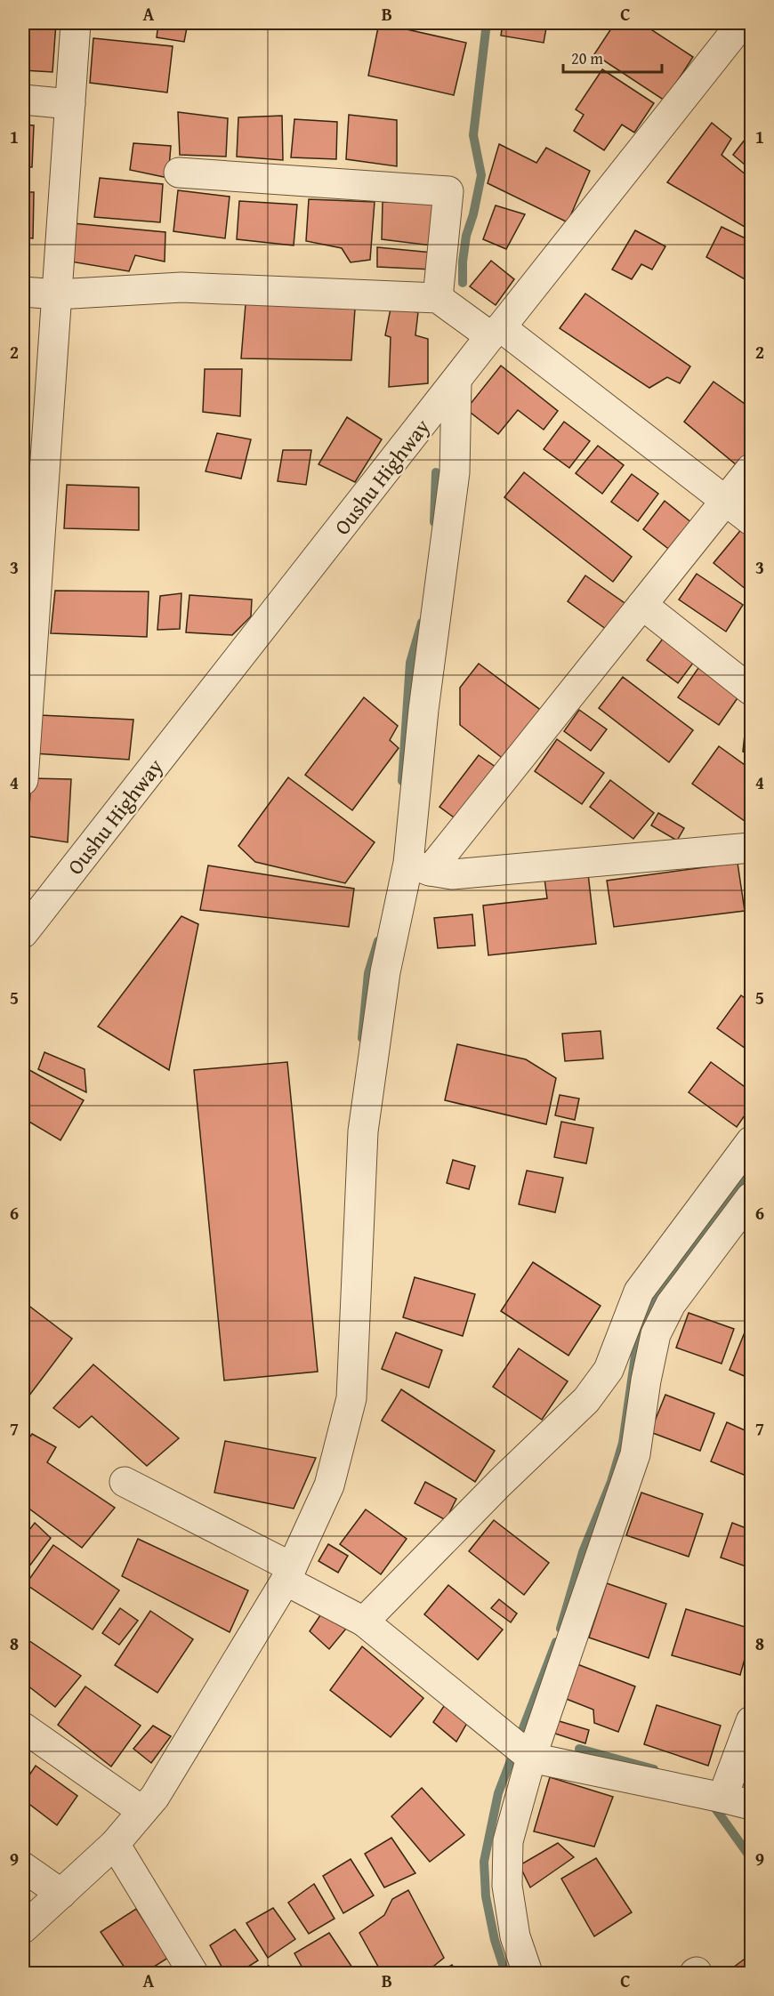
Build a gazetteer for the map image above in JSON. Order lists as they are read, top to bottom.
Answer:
{
  "streets": {
    "street": ["Oushu Highway"]
  },
  "scale_bar": "20 m",
  "grid": {
    "columns": ["A", "B", "C"],
    "rows": [
      "1",
      "2",
      "3",
      "4",
      "5",
      "6",
      "7",
      "8",
      "9"
    ]
  }
}
